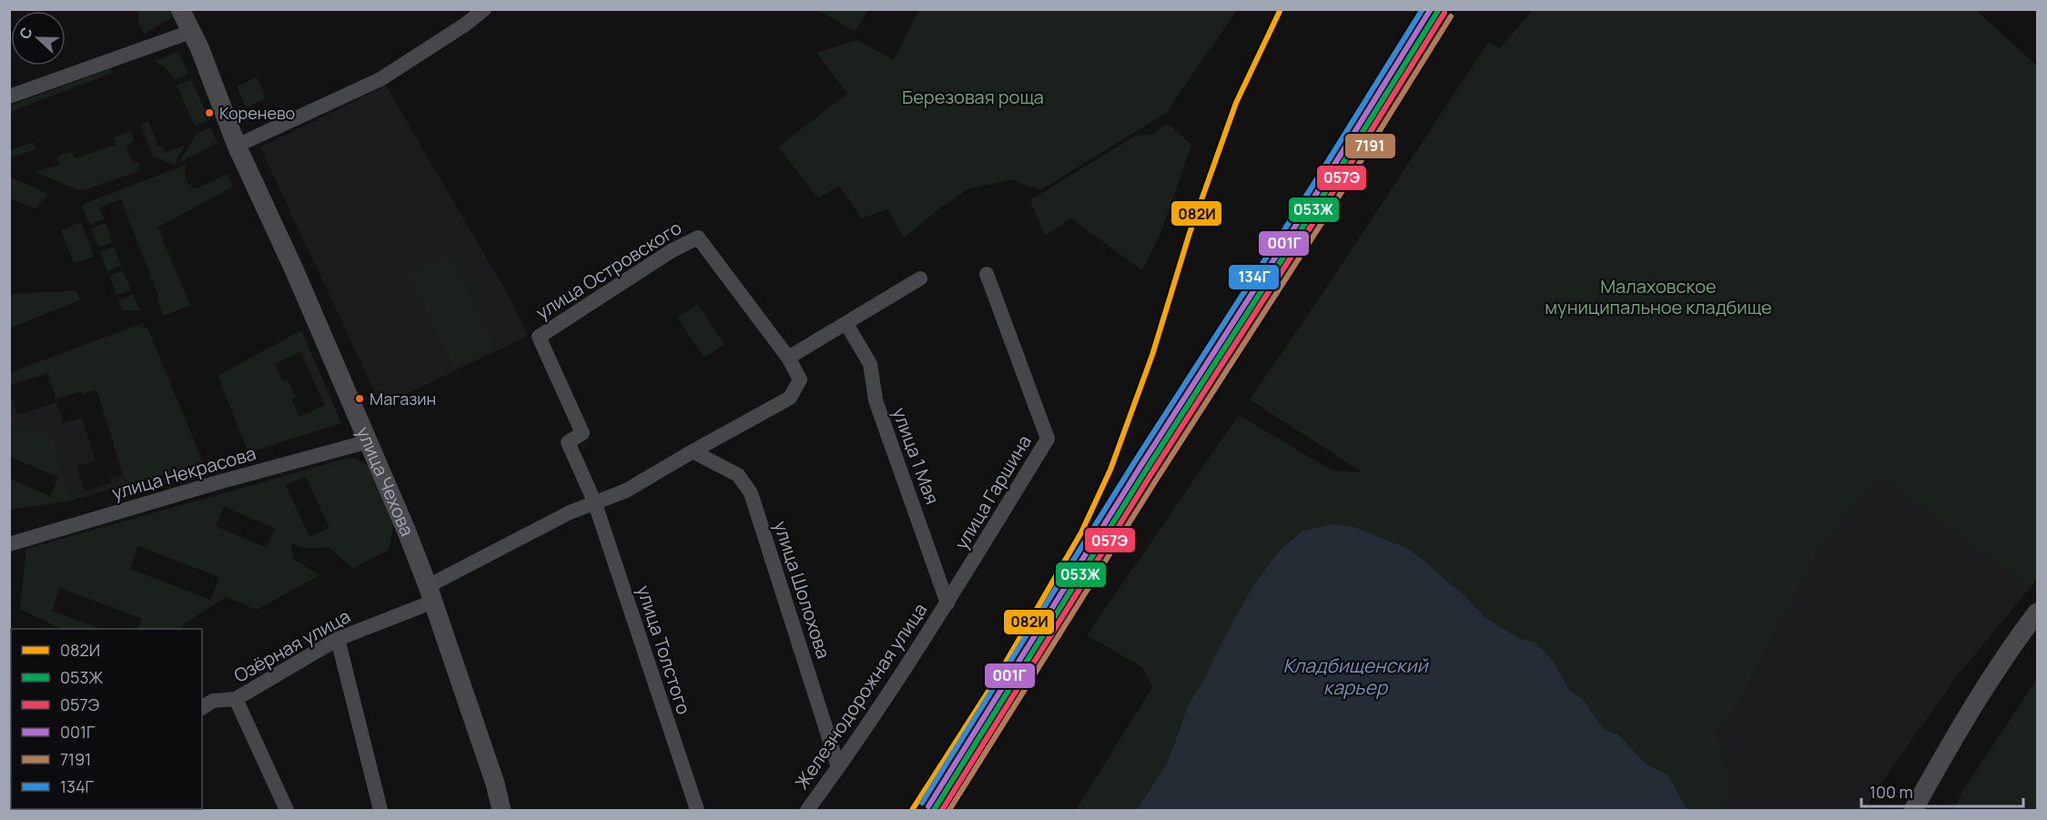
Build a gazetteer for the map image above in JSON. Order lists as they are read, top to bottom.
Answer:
{
  "streets": {
    "main road": ["улица Чехова"],
    "street": [
      "улица Островского",
      "улица 1 Мая",
      "улица Некрасова",
      "улица Гаршина",
      "улица Шолохова",
      "Озёрная улица",
      "улица Толстого",
      "Железнодорожная улица"
    ]
  },
  "crossings": [
    ["улица Островского", "улица Чехова"],
    ["улица Островского", "улица Шолохова"],
    ["улица Островского", "Озёрная улица"],
    ["улица Островского", "улица Толстого"],
    ["улица 1 Мая", "улица Гаршина"],
    ["улица 1 Мая", "Железнодорожная улица"],
    ["улица Некрасова", "улица Чехова"],
    ["улица Чехова", "Озёрная улица"],
    ["улица Гаршина", "Железнодорожная улица"],
    ["улица Шолохова", "Железнодорожная улица"]
  ],
  "water": ["Кладбищенский карьер"],
  "parks": ["Березовая роща", "Малаховское муниципальное кладбище"],
  "places": ["Коренево", "Магазин"],
  "lines": [
    "transit line 082И",
    "transit line 053Ж",
    "transit line 001Г",
    "transit line 134Г",
    "transit line 057Э",
    "transit line 7191"
  ],
  "legend": [
    "082И",
    "053Ж",
    "057Э",
    "001Г",
    "7191",
    "134Г"
  ],
  "scale_bar": "100 m",
  "north": "left"
}
